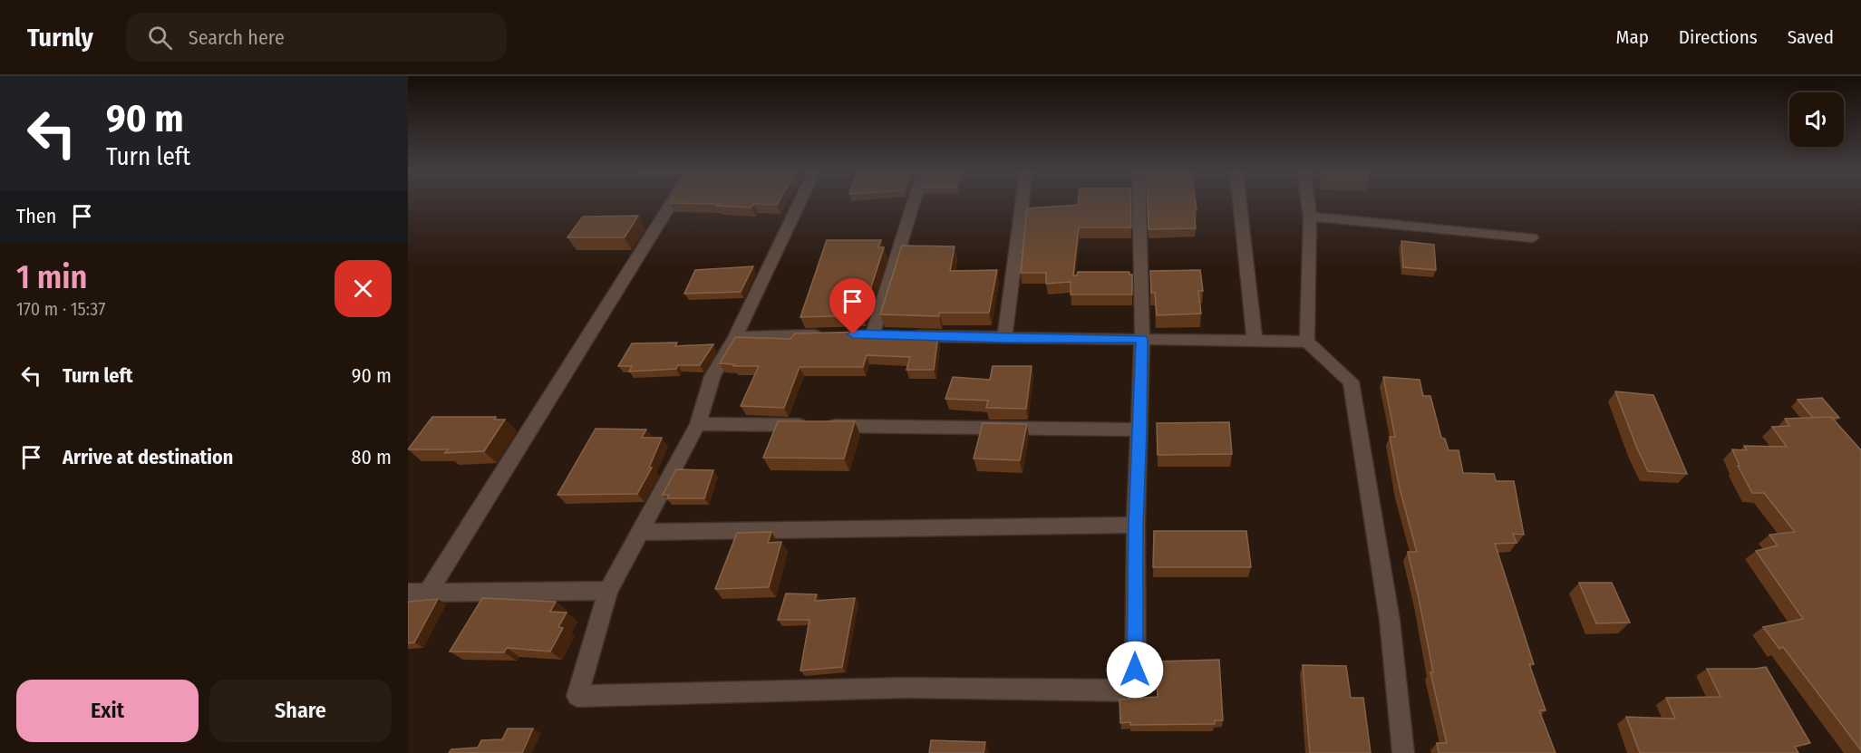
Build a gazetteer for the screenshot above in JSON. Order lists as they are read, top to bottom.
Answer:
{
  "page": {
    "header": "Turnly",
    "search": "Search here",
    "nav": ["Map", "Directions", "Saved"],
    "turn": ["90 m", "Turn left"],
    "then": "Then",
    "heading": ["1 min", "170 m · 15:37"],
    "list": [
      {
        "name": "Turn left",
        "value": "90 m"
      },
      {
        "name": "Arrive at destination",
        "value": "80 m"
      }
    ],
    "buttons": ["Exit", "Share"]
  }
}
